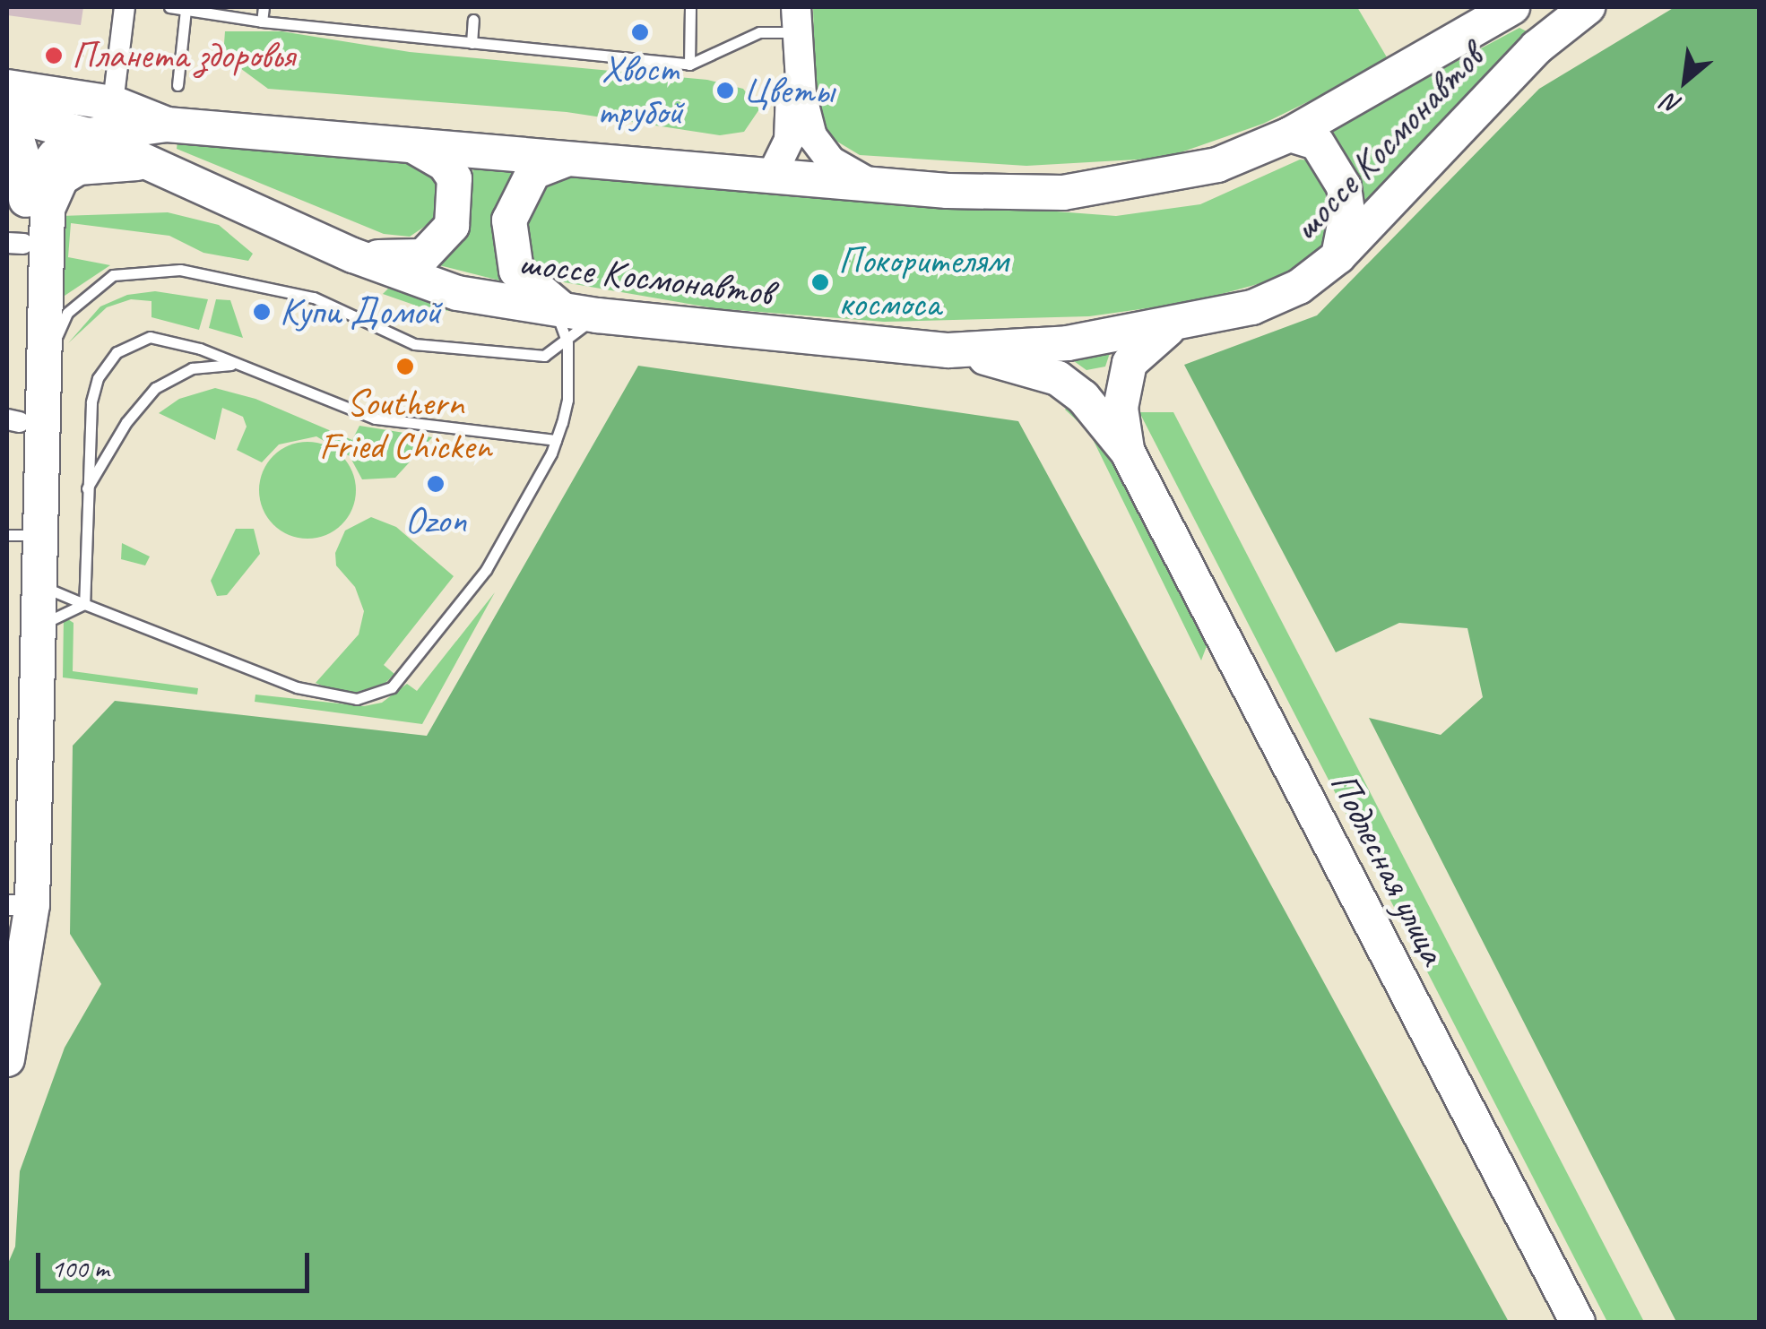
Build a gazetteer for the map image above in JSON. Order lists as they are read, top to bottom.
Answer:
{
  "streets": {
    "main road": ["шоссе Космонавтов", "Подлесная улица"]
  },
  "places": [
    "Хвост трубой",
    "Планета здоровья",
    "Цветы",
    "Покорителям космоса",
    "Купи Домой",
    "Southern Fried Chicken",
    "Ozon"
  ],
  "scale_bar": "100 m",
  "north": "bottom left"
}
